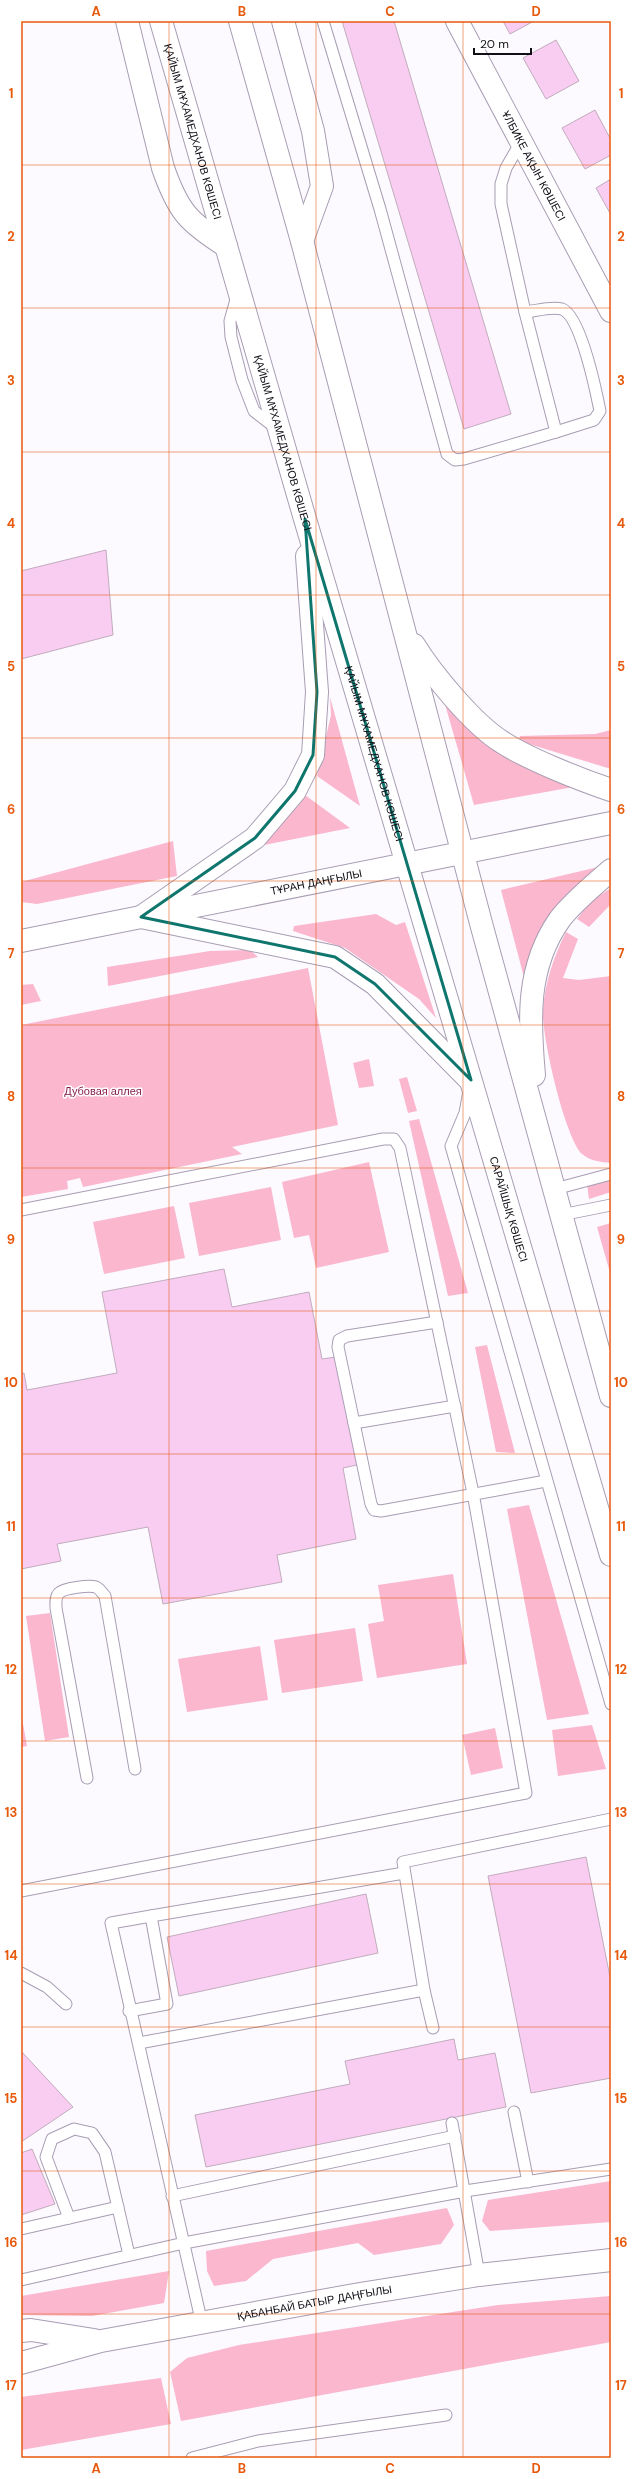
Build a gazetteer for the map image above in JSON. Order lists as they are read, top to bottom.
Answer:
{
  "streets": {
    "main road": [
      "ҚАЙЫМ МҰХАМЕДХАНОВ КӨШЕСІ",
      "ҰЛБИКЕ АҚЫН КӨШЕСІ",
      "ТҰРАН ДАҢҒЫЛЫ",
      "САРАЙШЫҚ КӨШЕСІ",
      "ҚАБАНБАЙ БАТЫР ДАҢҒЫЛЫ"
    ]
  },
  "crossings": [
    ["ҚАЙЫМ МҰХАМЕДХАНОВ КӨШЕСІ", "ТҰРАН ДАҢҒЫЛЫ"],
    ["ҚАЙЫМ МҰХАМЕДХАНОВ КӨШЕСІ", "САРАЙШЫҚ КӨШЕСІ"],
    ["ТҰРАН ДАҢҒЫЛЫ", "САРАЙШЫҚ КӨШЕСІ"]
  ],
  "parks": ["Дубовая аллея"],
  "scale_bar": "20 m",
  "grid": {
    "columns": [
      "A",
      "B",
      "C",
      "D"
    ],
    "rows": [
      "1",
      "2",
      "3",
      "4",
      "5",
      "6",
      "7",
      "8",
      "9",
      "10",
      "11",
      "12",
      "13",
      "14",
      "15",
      "16",
      "17"
    ]
  }
}
